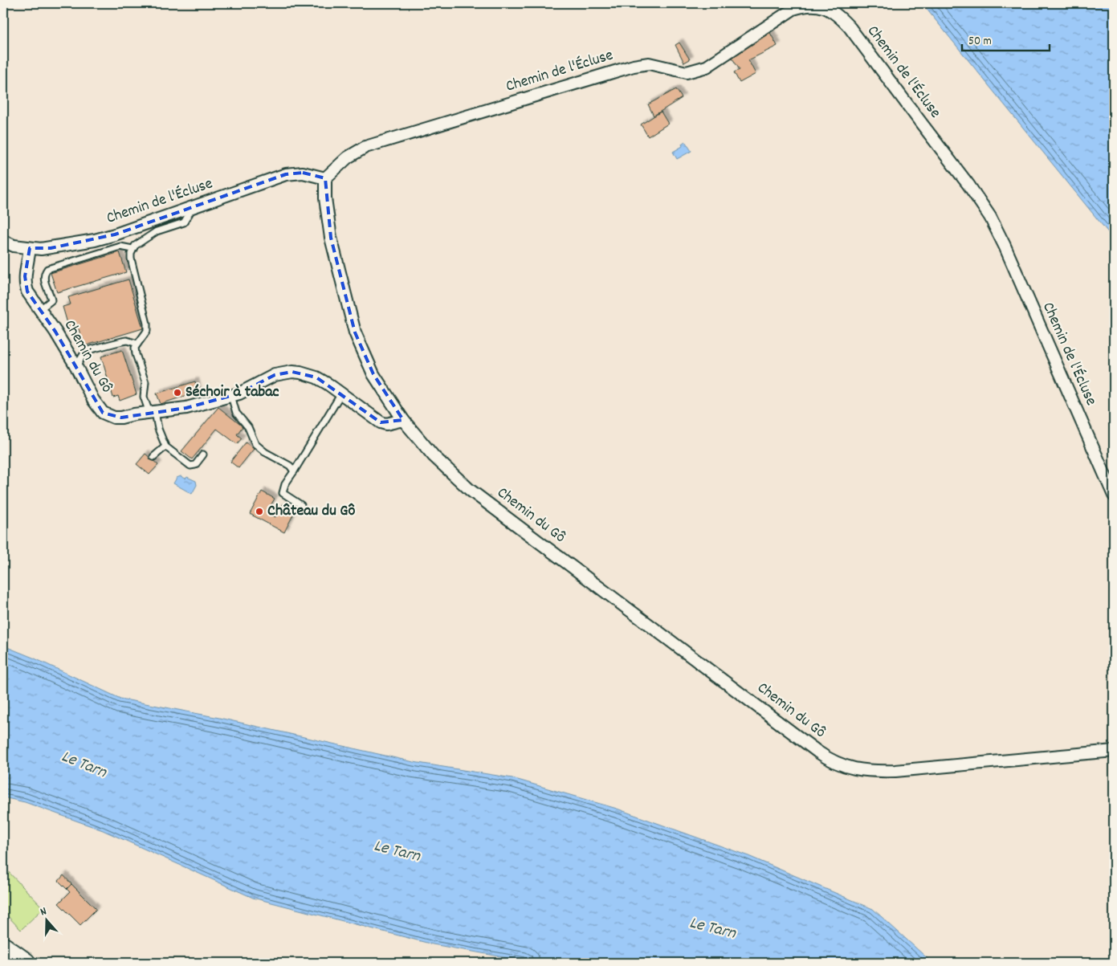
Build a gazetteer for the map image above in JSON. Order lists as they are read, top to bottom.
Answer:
{
  "streets": {
    "street": ["Chemin de l'Écluse", "Chemin du Gô"]
  },
  "crossings": [
    ["Chemin de l'Écluse", "Chemin du Gô"]
  ],
  "water": ["Le Tarn"],
  "places": ["Séchoir à tabac", "Château du Gô"],
  "scale_bar": "50 m",
  "north": "top"
}
